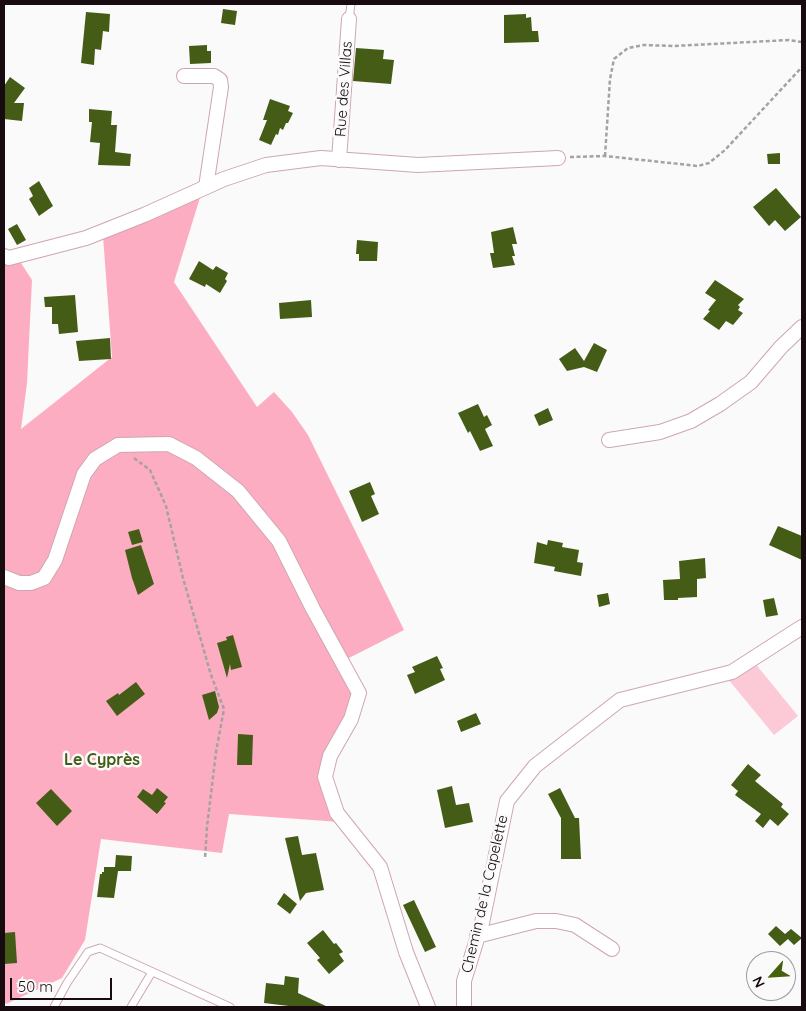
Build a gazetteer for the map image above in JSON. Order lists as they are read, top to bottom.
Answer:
{
  "streets": {
    "street": ["Rue des Villas", "Chemin de la Capelette"]
  },
  "districts": ["Le Cyprès"],
  "scale_bar": "50 m",
  "north": "bottom left"
}
